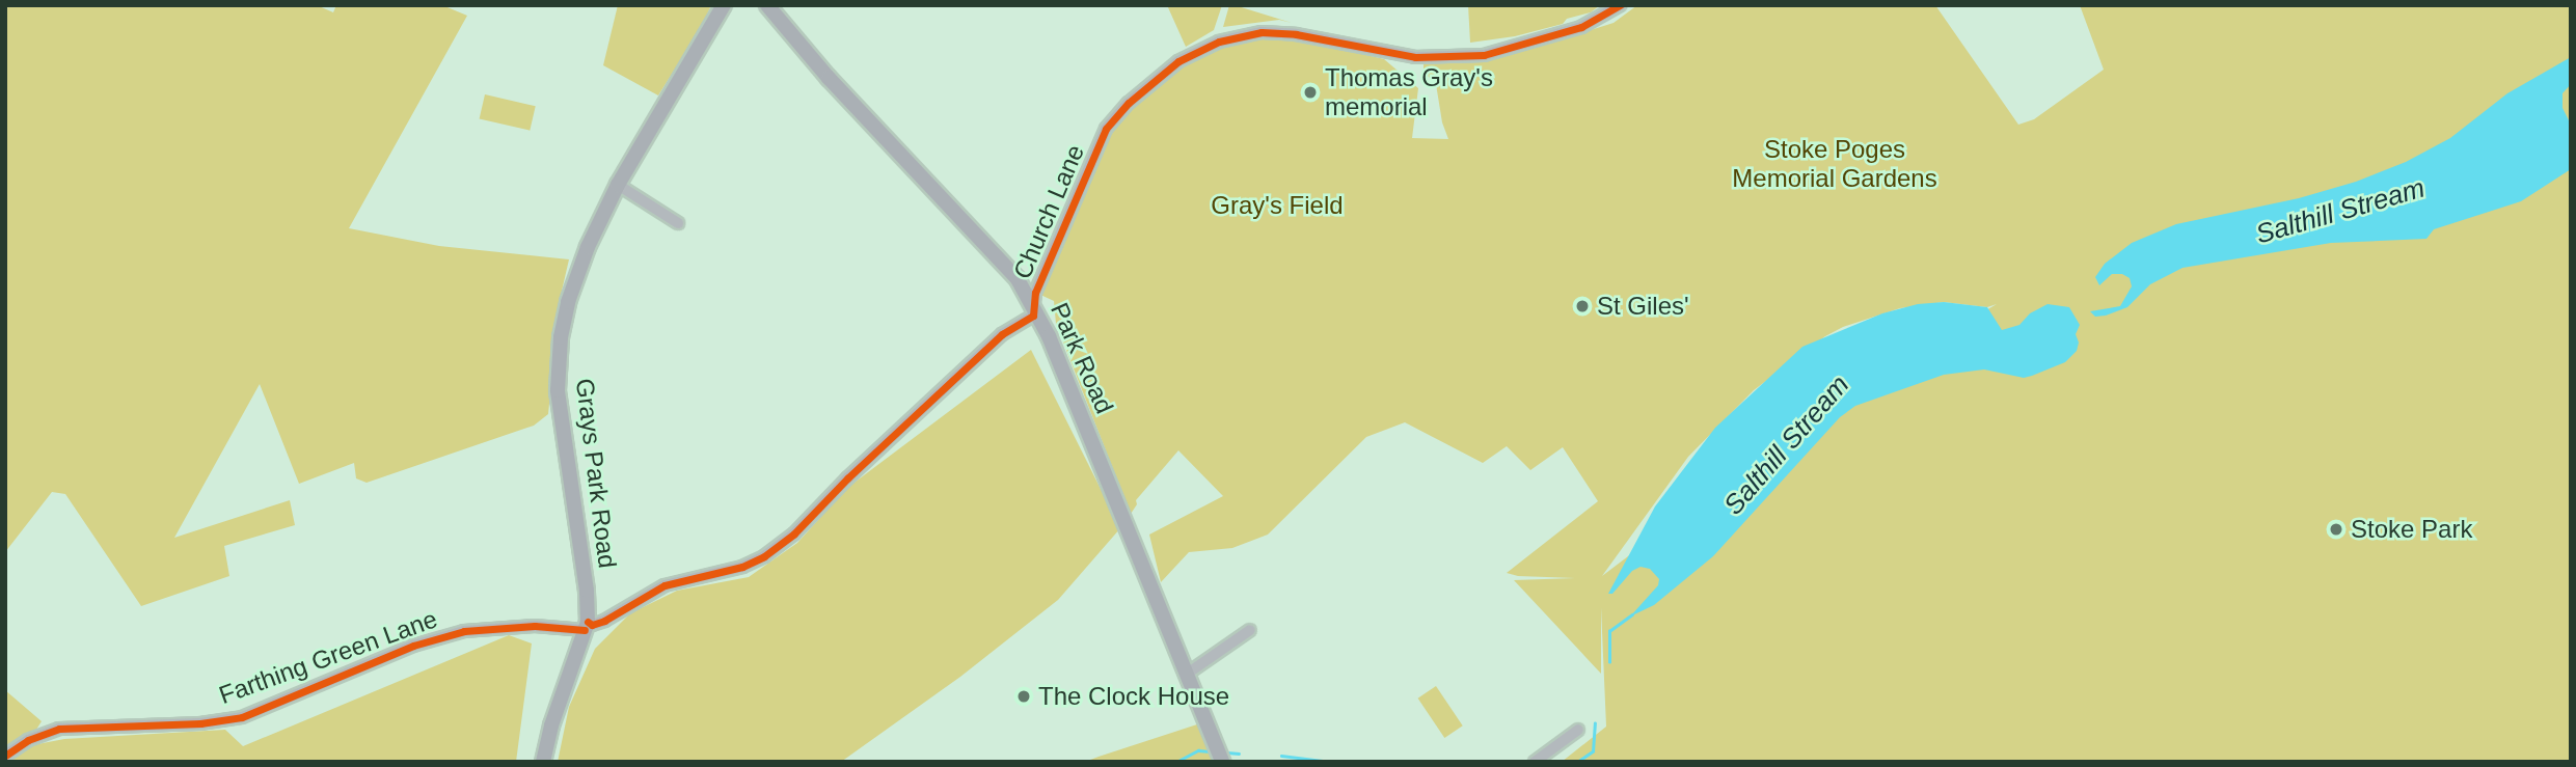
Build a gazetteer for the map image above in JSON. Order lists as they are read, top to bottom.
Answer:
{
  "streets": {
    "main road": ["Park Road", "Grays Park Road"],
    "street": ["Church Lane", "Farthing Green Lane"]
  },
  "crossings": [
    ["Church Lane", "Park Road"],
    ["Church Lane", "Grays Park Road"],
    ["Church Lane", "Farthing Green Lane"],
    ["Grays Park Road", "Farthing Green Lane"]
  ],
  "water": ["Salthill Stream"],
  "parks": ["Stoke Poges Memorial Gardens", "Gray's Field"],
  "places": [
    "Thomas Gray's memorial",
    "St Giles'",
    "Stoke Park",
    "The Clock House"
  ]
}
